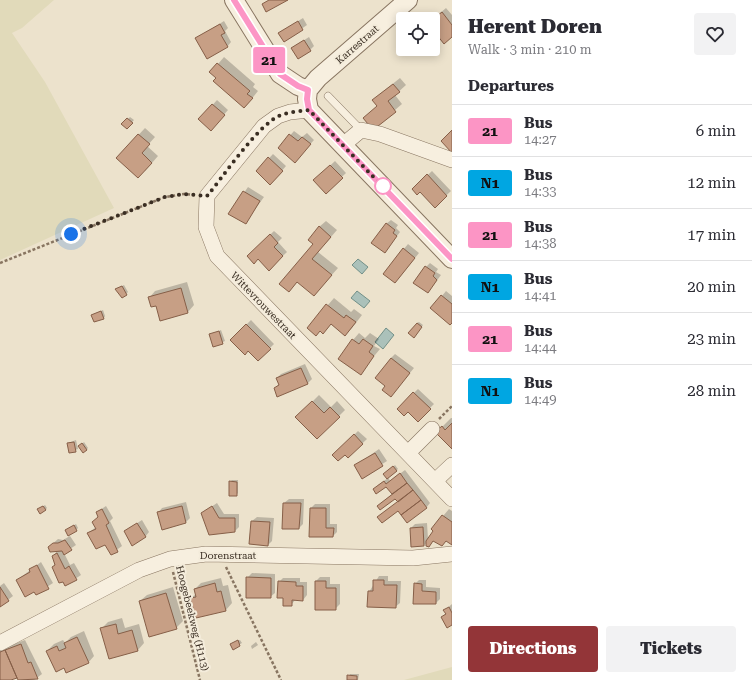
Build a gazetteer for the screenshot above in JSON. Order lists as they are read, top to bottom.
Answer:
{
  "streets": {
    "street": ["Karrestraat", "Wittevrouwestraat", "Dorenstraat"],
    "path": ["Hoogebeekweg (H113)"]
  },
  "crossings": [
    ["Dorenstraat", "Hoogebeekweg (H113)"]
  ],
  "lines": ["bus line 21"],
  "page": {
    "on_map": "21",
    "heading": [
      ["Herent Doren", "Walk · 3 min · 210 m"],
      "Departures"
    ],
    "list": [
      {
        "mark": "21",
        "name": "Bus",
        "note": "14:27",
        "value": "6 min"
      },
      {
        "mark": "N1",
        "name": "Bus",
        "note": "14:33",
        "value": "12 min"
      },
      {
        "mark": "21",
        "name": "Bus",
        "note": "14:38",
        "value": "17 min"
      },
      {
        "mark": "N1",
        "name": "Bus",
        "note": "14:41",
        "value": "20 min"
      },
      {
        "mark": "21",
        "name": "Bus",
        "note": "14:44",
        "value": "23 min"
      },
      {
        "mark": "N1",
        "name": "Bus",
        "note": "14:49",
        "value": "28 min"
      }
    ],
    "buttons": ["Directions", "Tickets"]
  }
}
